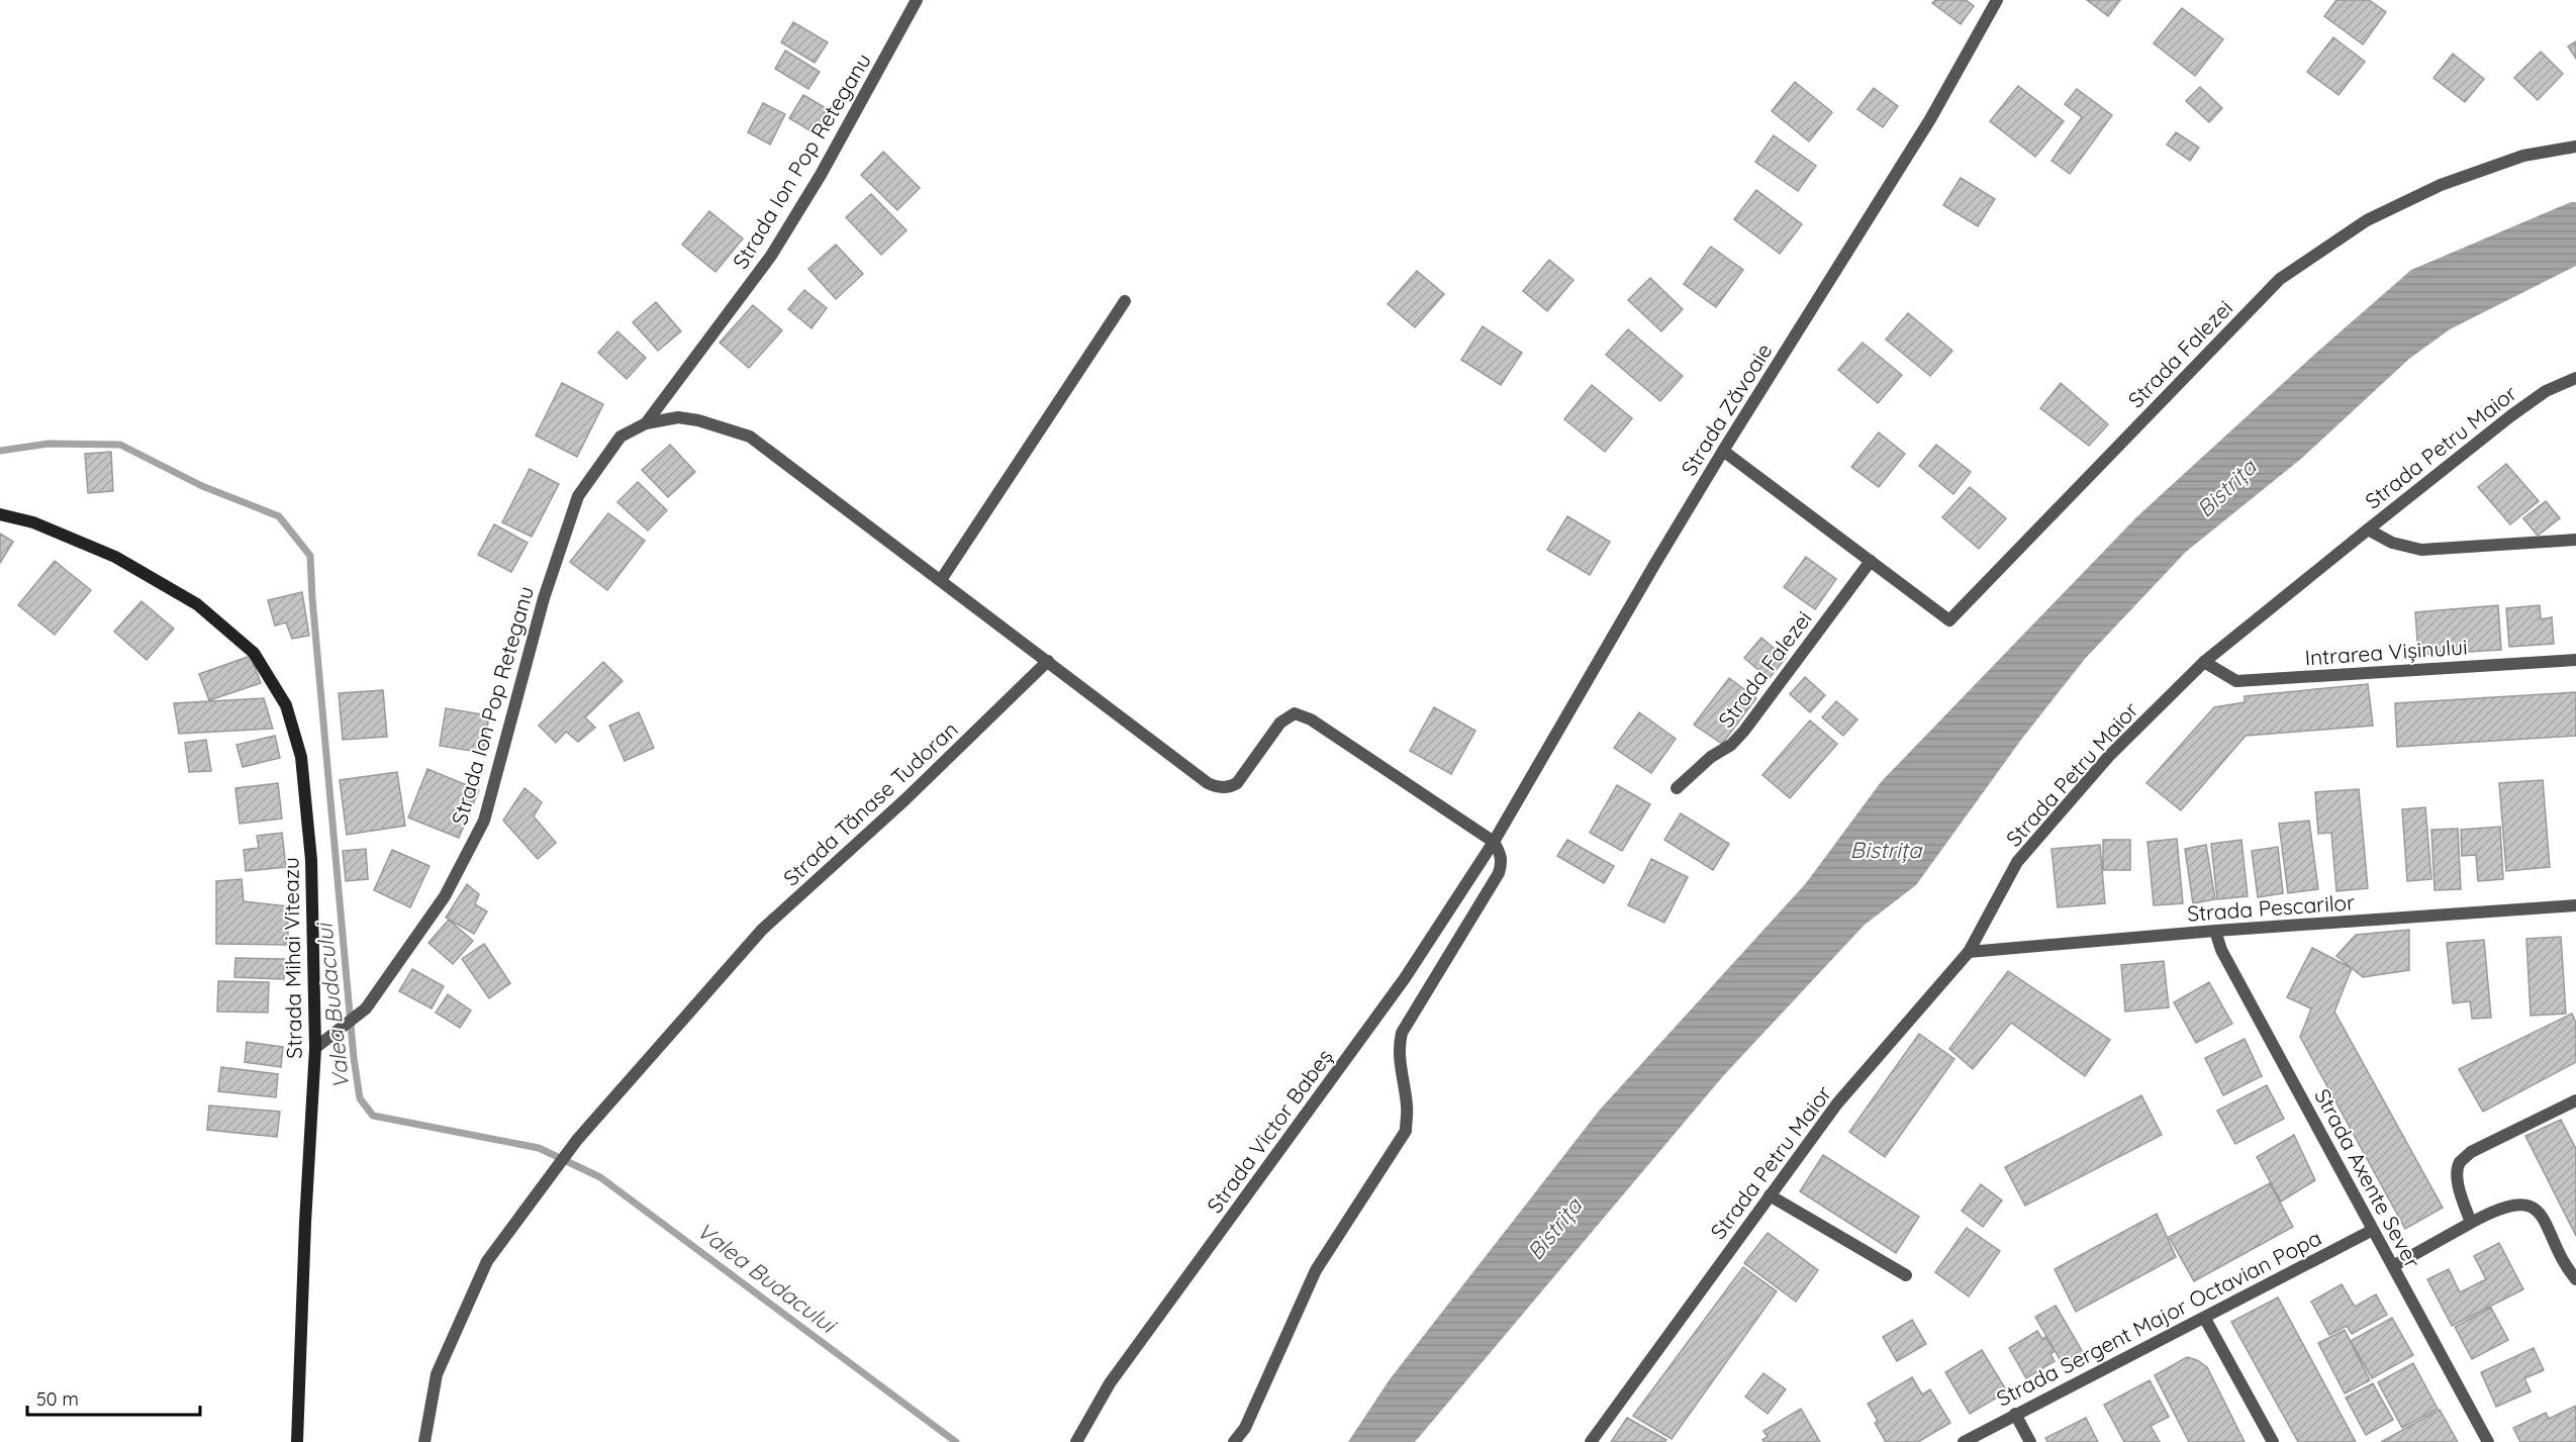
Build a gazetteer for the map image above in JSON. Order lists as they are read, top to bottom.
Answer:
{
  "streets": {
    "main road": ["Strada Mihai Viteazu"],
    "street": [
      "Strada Ion Pop Reteganu",
      "Strada Falezei",
      "Strada Zăvoaie",
      "Strada Petru Maior",
      "Intrarea Vișinului",
      "Strada Tănase Tudoran",
      "Strada Pescarilor",
      "Strada Victor Babeș",
      "Strada Axente Sever",
      "Strada Sergent Major Octavian Popa"
    ]
  },
  "crossings": [
    ["Strada Ion Pop Reteganu", "Strada Tănase Tudoran"],
    ["Strada Ion Pop Reteganu", "Strada Mihai Viteazu"],
    ["Strada Falezei", "Strada Zăvoaie"],
    ["Strada Zăvoaie", "Strada Victor Babeș"],
    ["Strada Petru Maior", "Intrarea Vișinului"],
    ["Strada Petru Maior", "Strada Pescarilor"],
    ["Strada Pescarilor", "Strada Axente Sever"],
    ["Strada Axente Sever", "Strada Sergent Major Octavian Popa"]
  ],
  "water": ["Bistrița", "Valea Budacului"],
  "scale_bar": "50 m"
}
